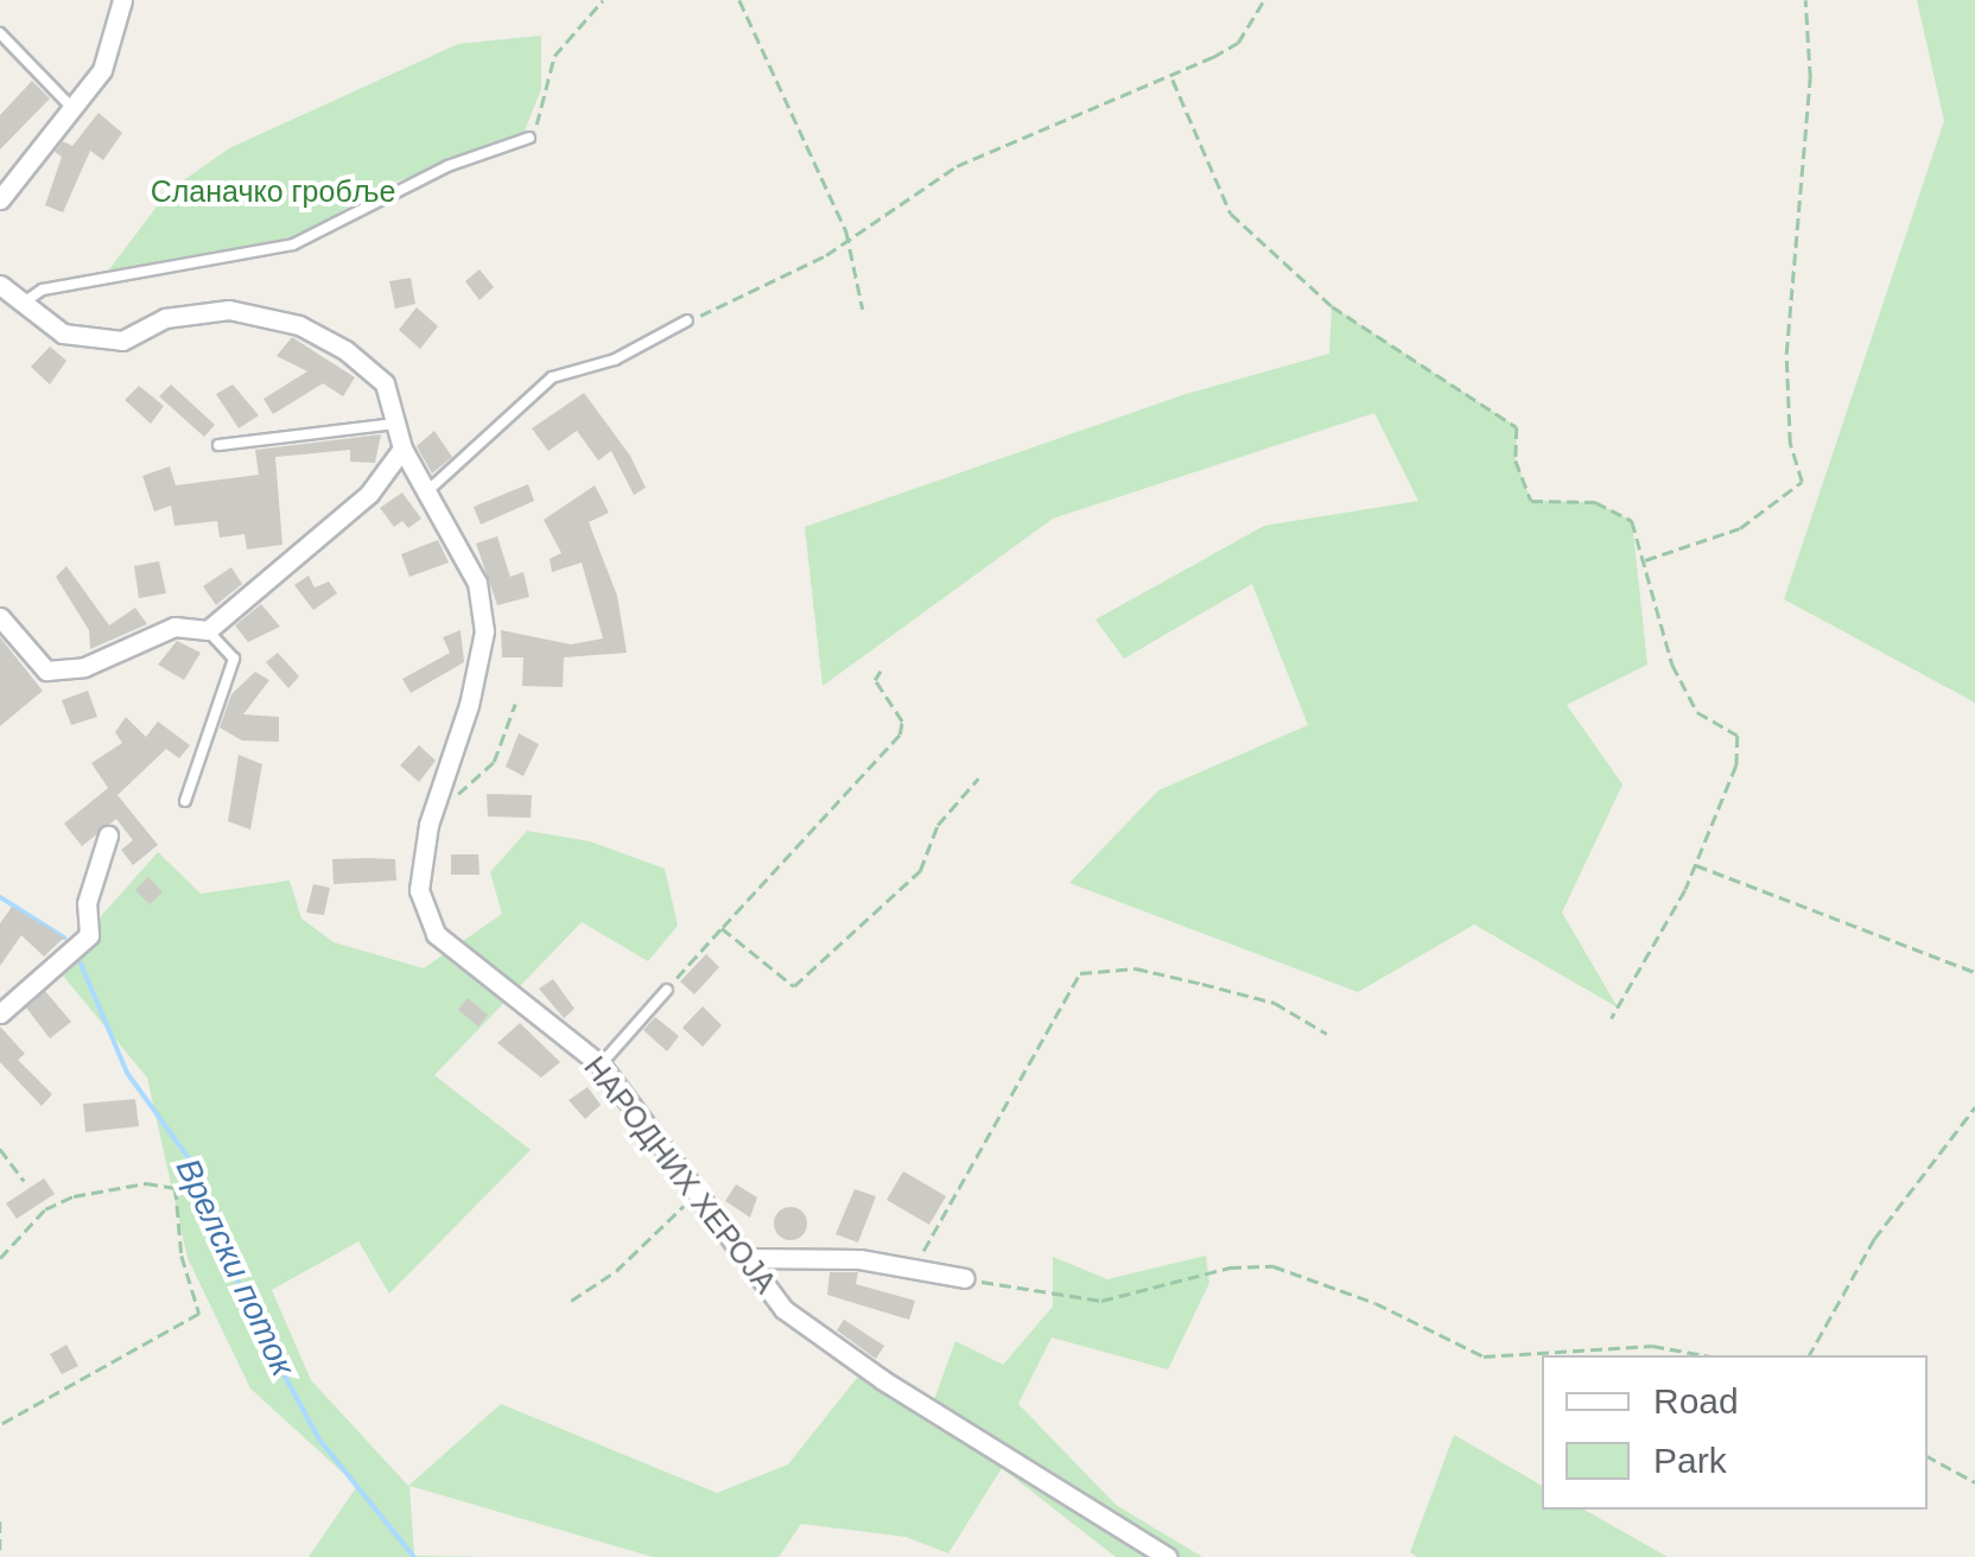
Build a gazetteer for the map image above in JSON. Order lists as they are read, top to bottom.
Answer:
{
  "streets": {
    "street": ["НАРОДНИХ ХЕРОЈА"]
  },
  "water": ["Врелски поток"],
  "parks": ["Сланачко гробље"],
  "legend": ["Road", "Park"]
}
